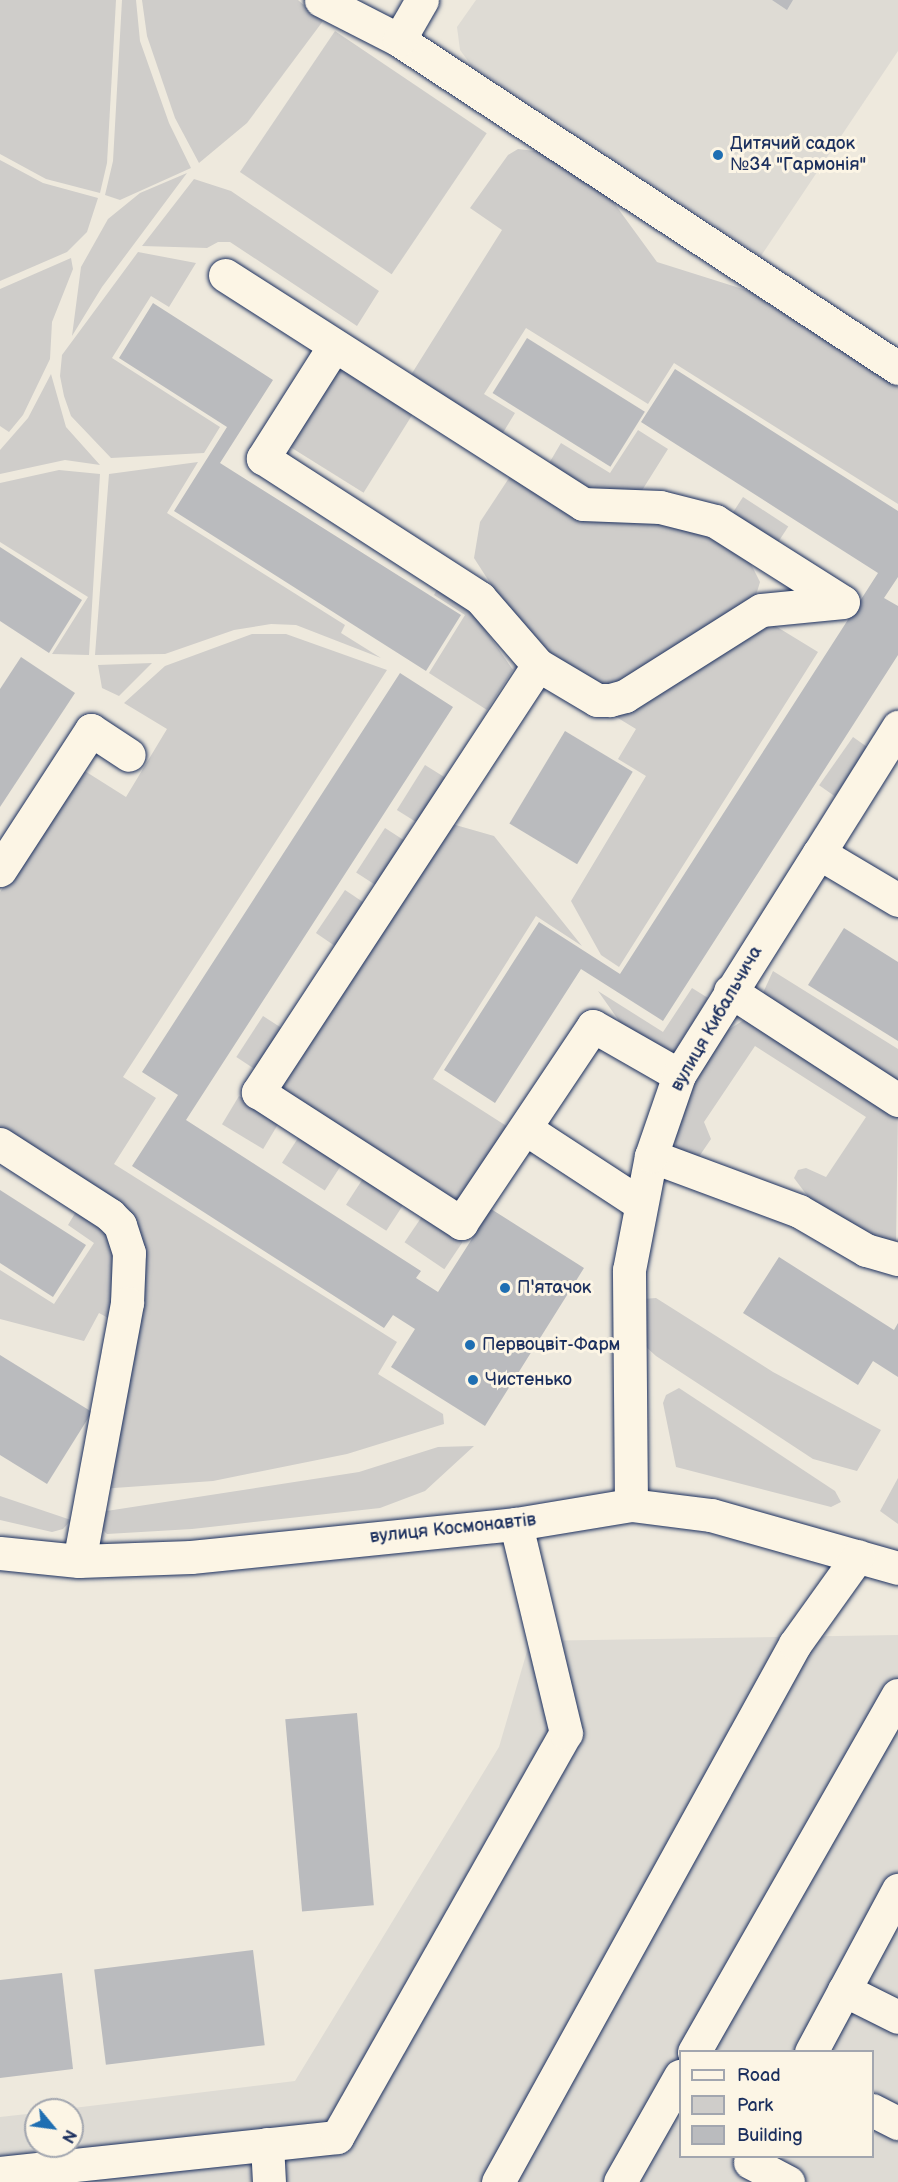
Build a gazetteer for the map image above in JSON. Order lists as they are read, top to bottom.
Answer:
{
  "streets": {
    "street": ["вулиця Кибальчича", "вулиця Космонавтів"]
  },
  "crossings": [
    ["вулиця Кибальчича", "вулиця Космонавтів"]
  ],
  "places": [
    "Дитячий садок №34 \"Гармонія\"",
    "П'ятачок",
    "Первоцвіт-Фарм",
    "Чистенько"
  ],
  "legend": ["Road", "Park", "Building"],
  "north": "bottom right"
}
